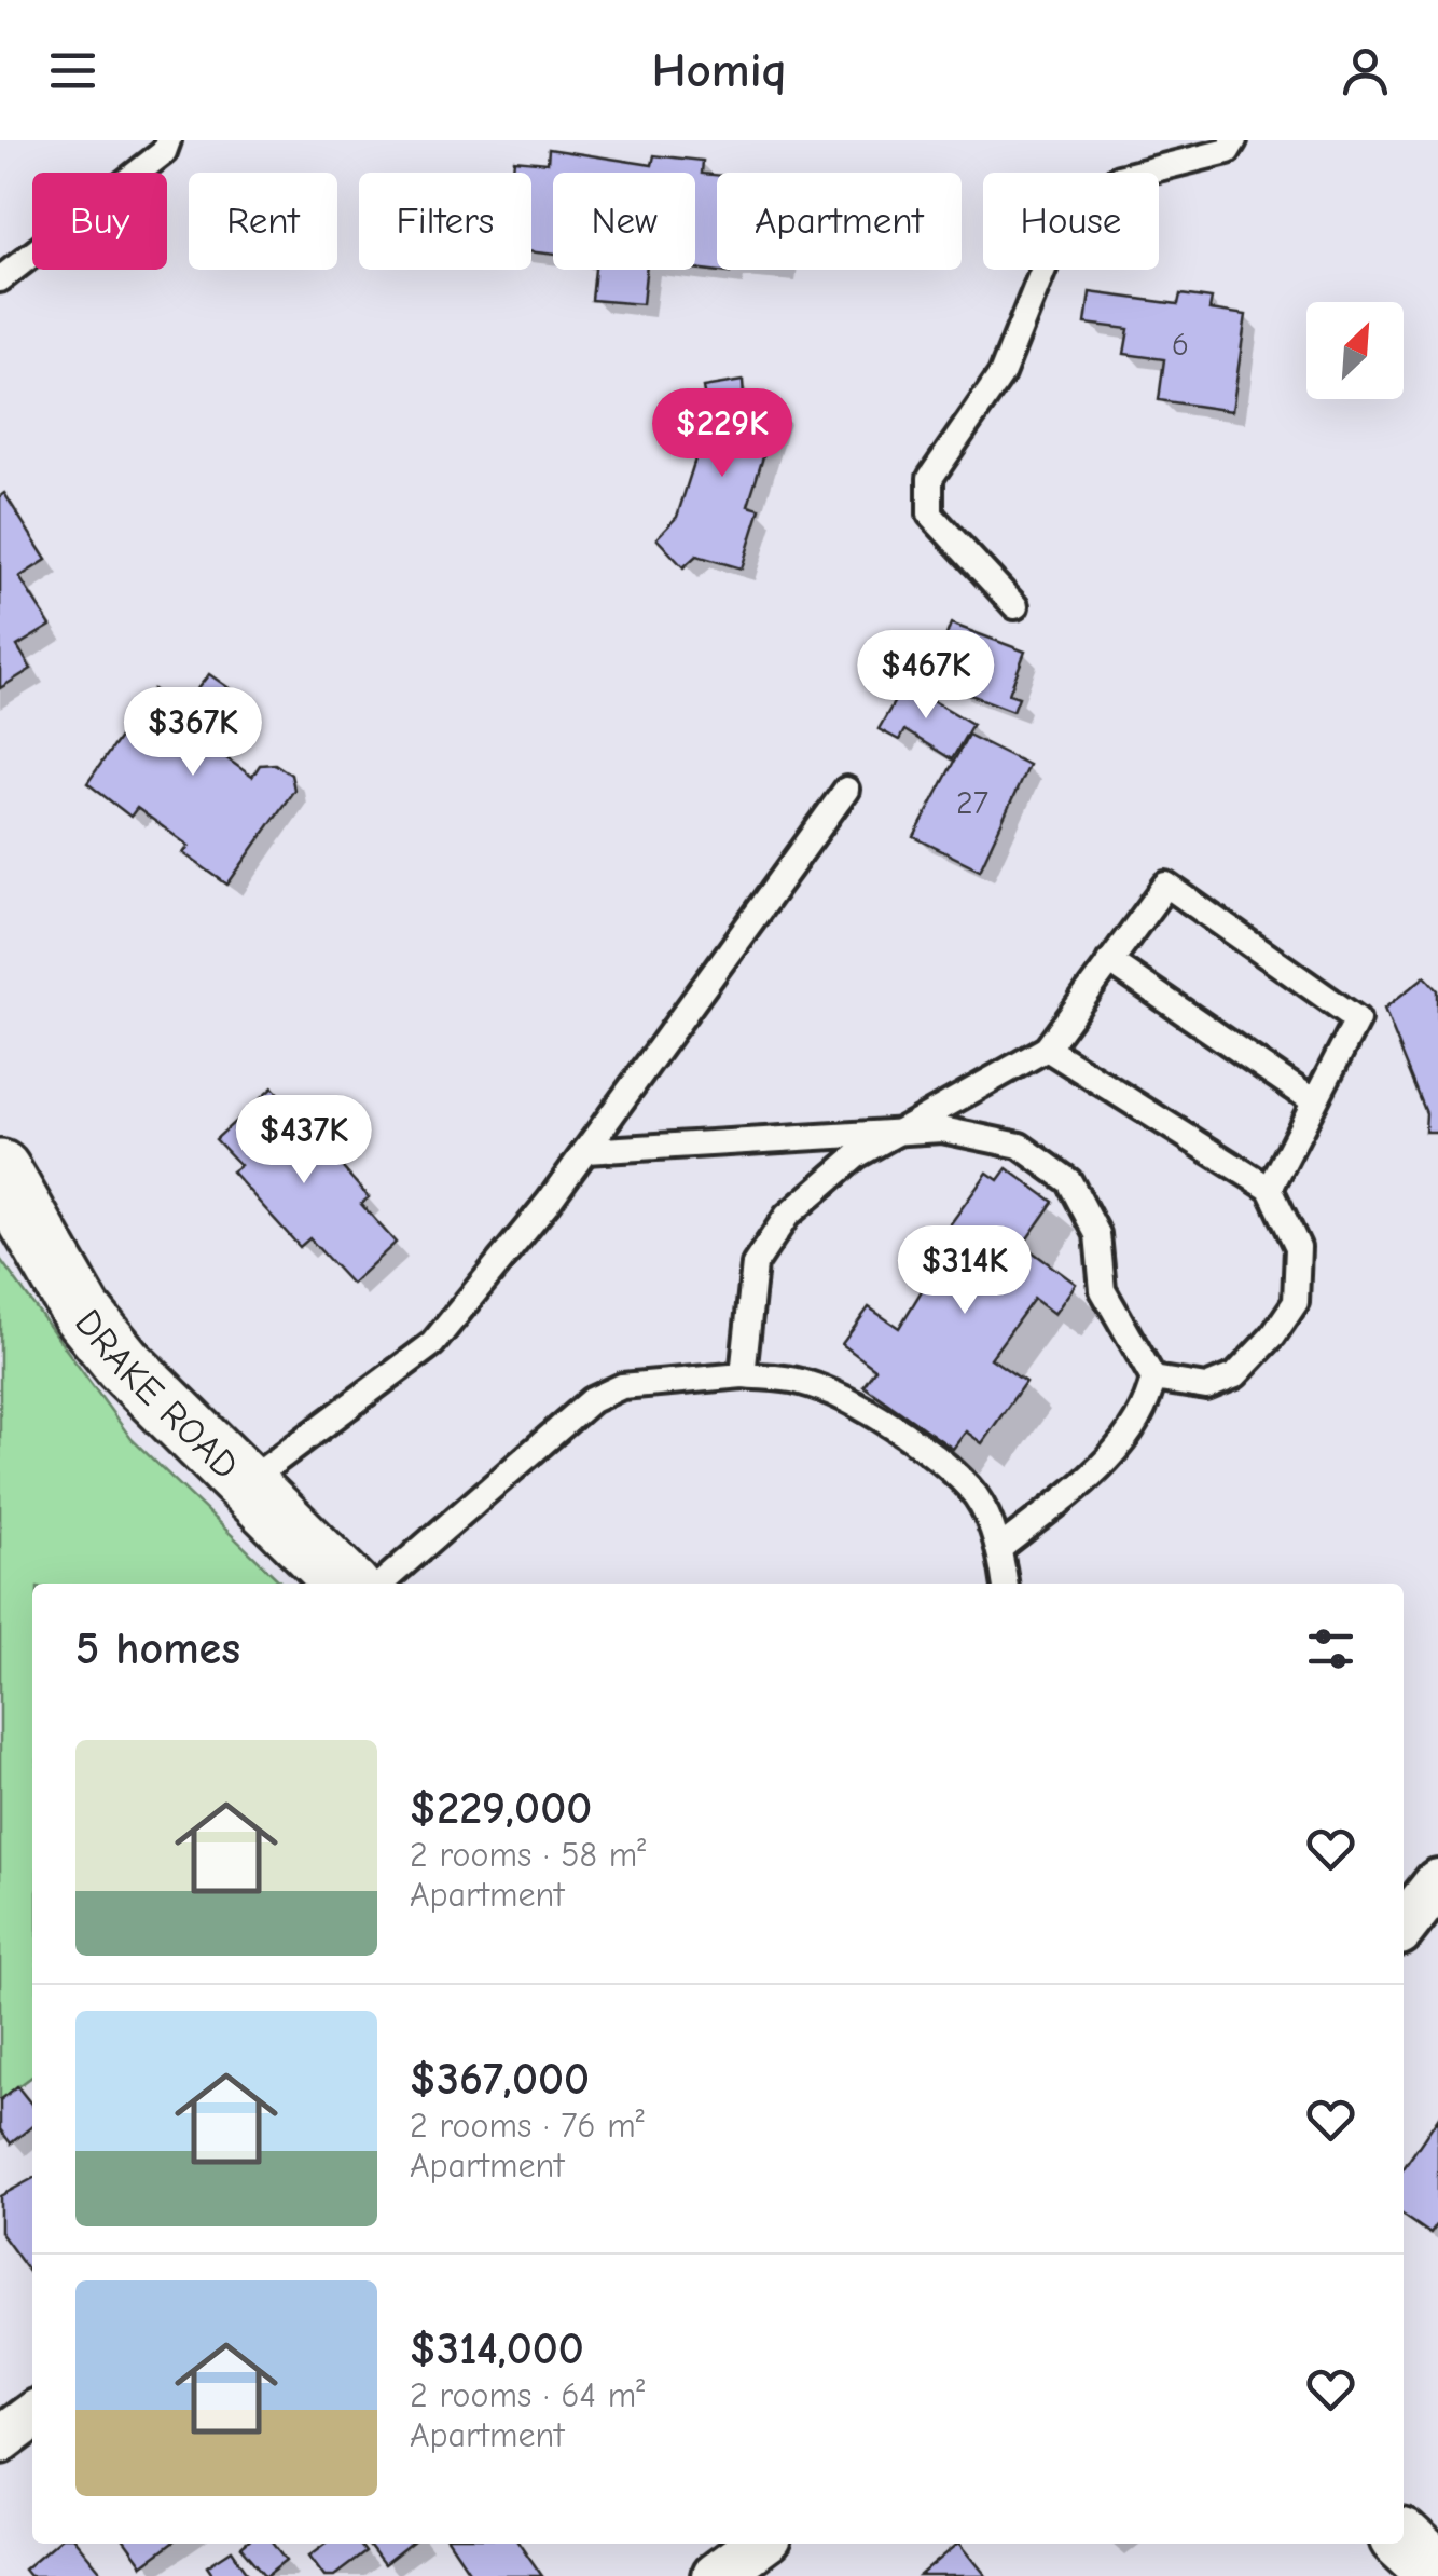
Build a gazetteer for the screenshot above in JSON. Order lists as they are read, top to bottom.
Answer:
{
  "streets": {
    "street": ["DRAKE ROAD"]
  },
  "house_numbers": ["6", "27"],
  "north": "top right",
  "page": {
    "header": "Homiq",
    "chip": [
      "Buy",
      "Rent",
      "Filters",
      "New",
      "Apartment",
      "House"
    ],
    "price": [
      "$229K",
      "$467K",
      "$367K",
      "$437K",
      "$314K"
    ],
    "heading": "5 homes",
    "list": [
      {
        "name": "$229,000",
        "note": "2 rooms · 58 m² · Apartment"
      },
      {
        "name": "$367,000",
        "note": "2 rooms · 76 m² · Apartment"
      },
      {
        "name": "$314,000",
        "note": "2 rooms · 64 m² · Apartment"
      }
    ]
  }
}
